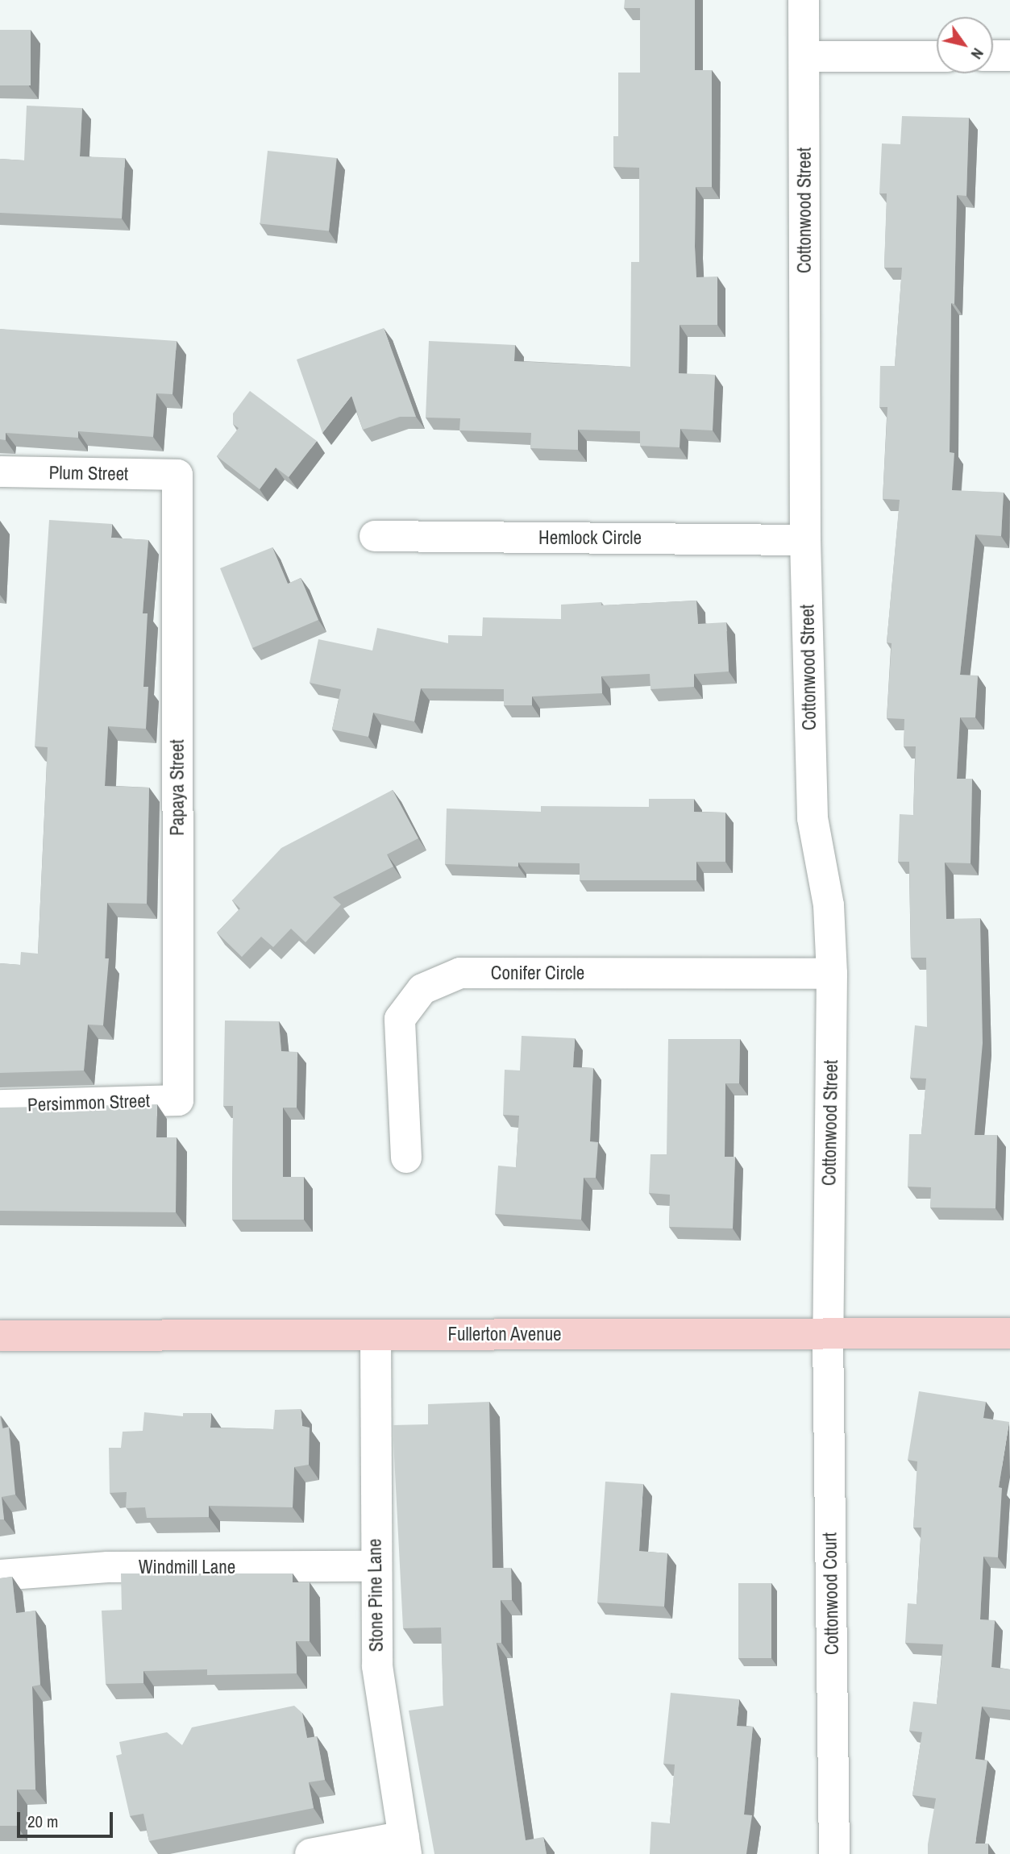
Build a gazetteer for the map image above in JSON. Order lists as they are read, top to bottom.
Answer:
{
  "streets": {
    "main road": ["Fullerton Avenue"],
    "street": [
      "Cottonwood Street",
      "Plum Street",
      "Hemlock Circle",
      "Papaya Street",
      "Conifer Circle",
      "Persimmon Street",
      "Windmill Lane",
      "Cottonwood Court",
      "Stone Pine Lane"
    ]
  },
  "crossings": [
    ["Cottonwood Street", "Hemlock Circle"],
    ["Cottonwood Street", "Conifer Circle"],
    ["Cottonwood Street", "Fullerton Avenue"],
    ["Cottonwood Street", "Cottonwood Court"],
    ["Plum Street", "Papaya Street"],
    ["Papaya Street", "Persimmon Street"],
    ["Fullerton Avenue", "Cottonwood Court"],
    ["Fullerton Avenue", "Stone Pine Lane"],
    ["Windmill Lane", "Stone Pine Lane"]
  ],
  "scale_bar": "20 m",
  "north": "bottom right"
}
